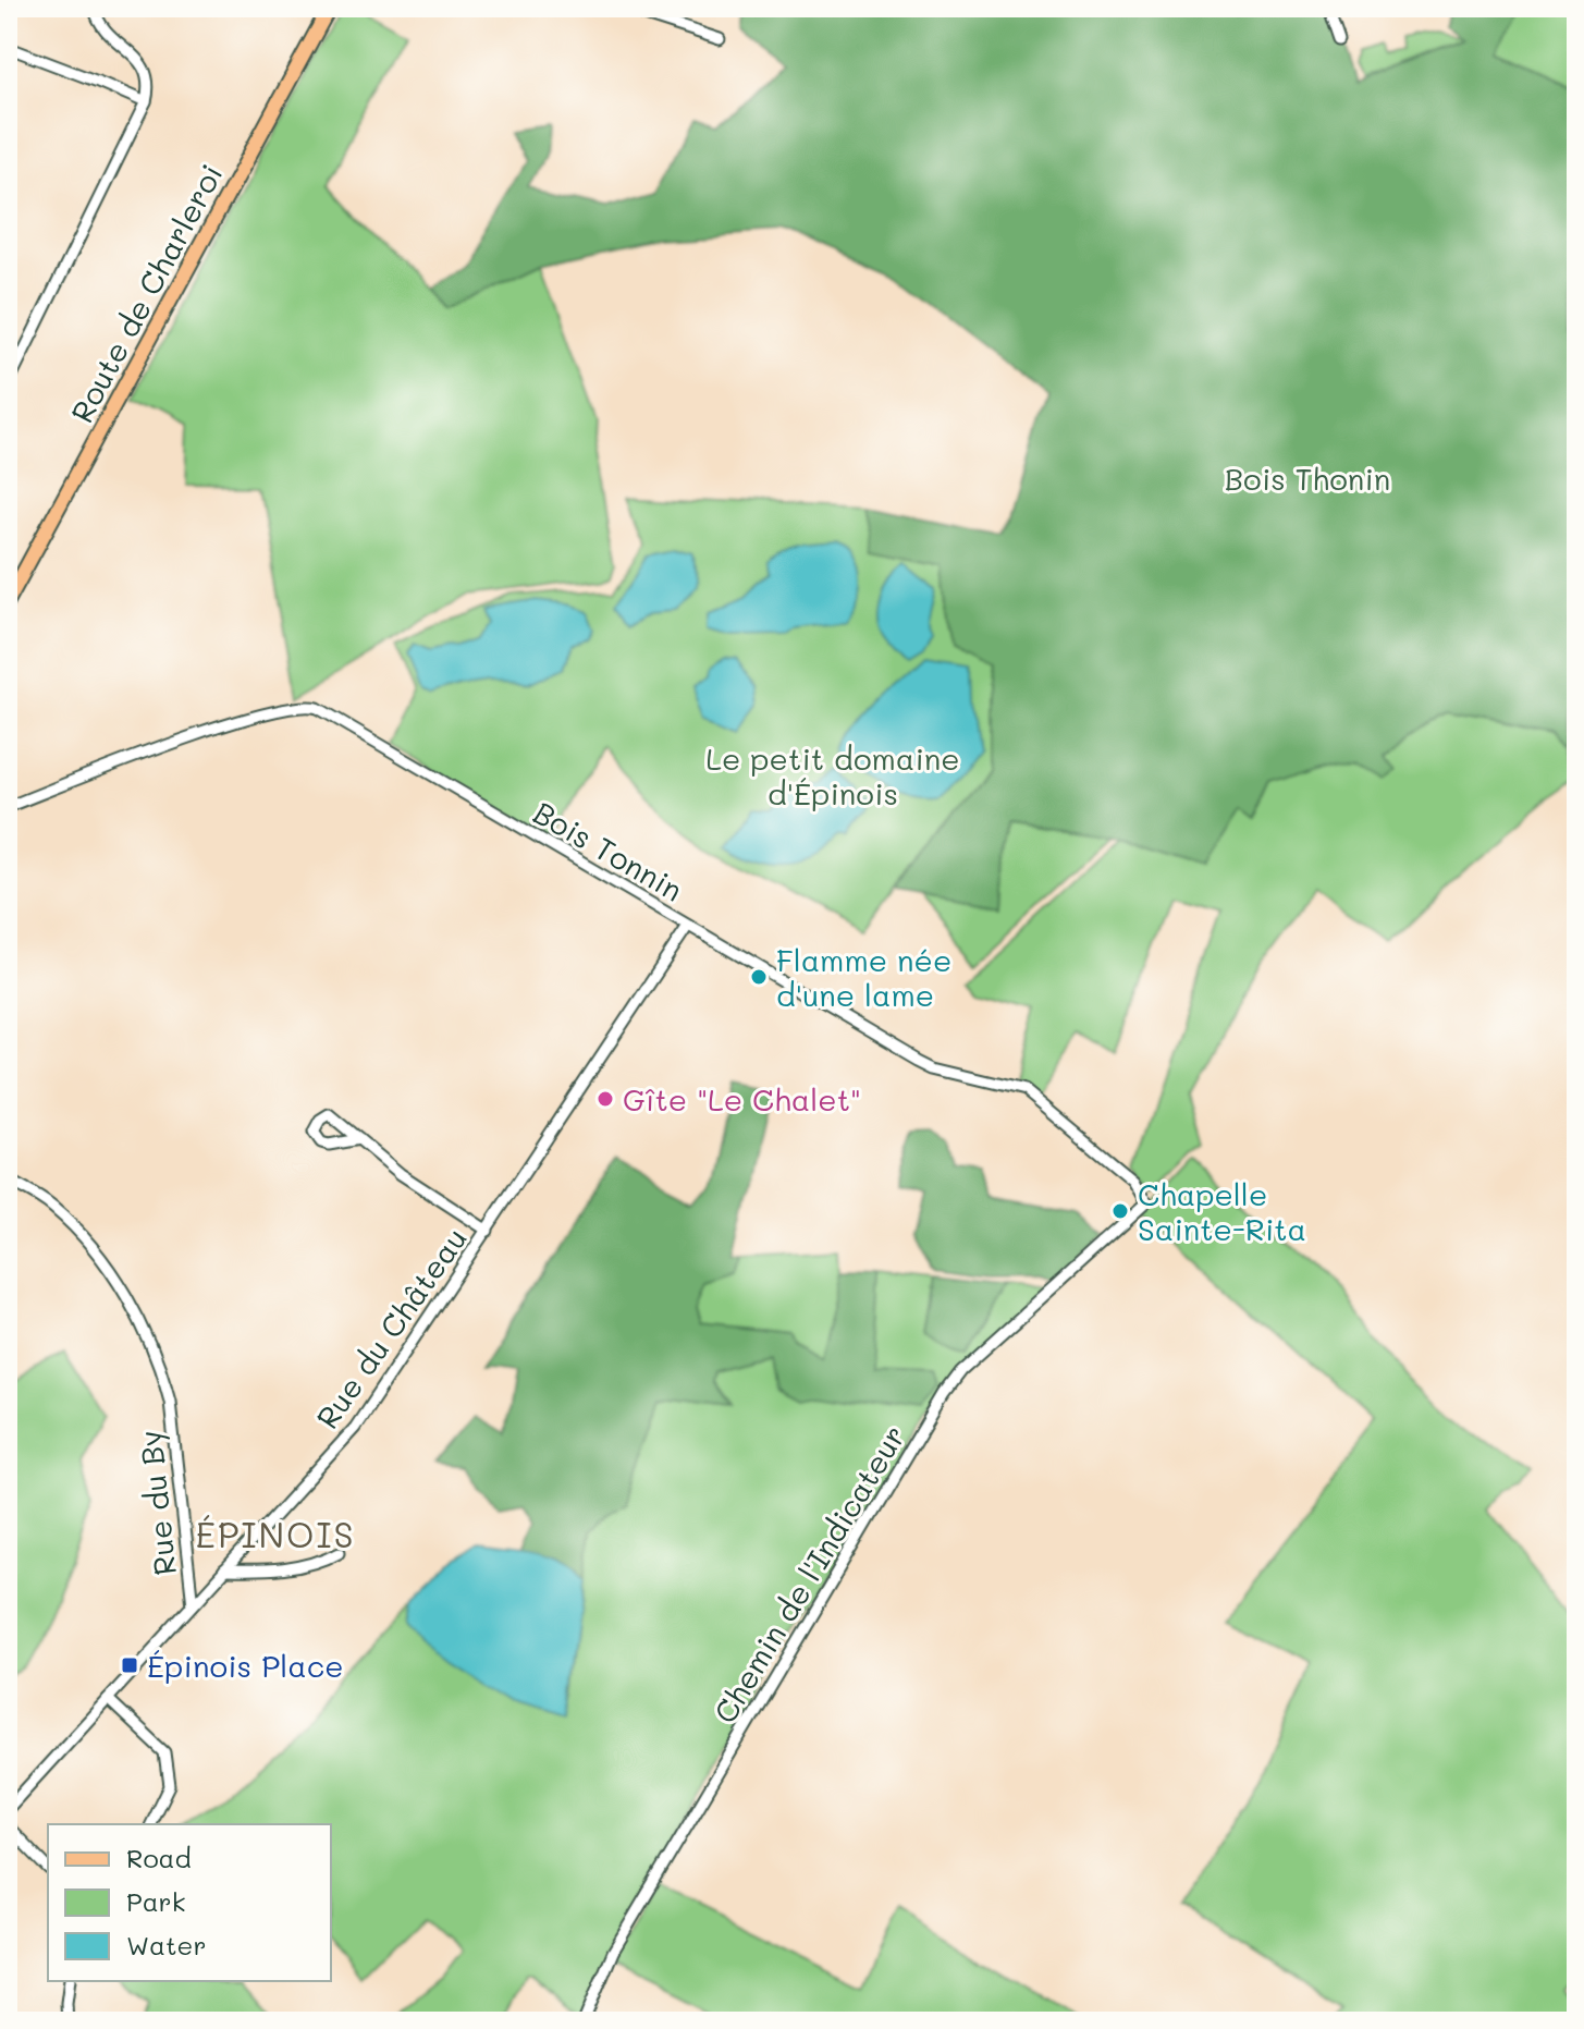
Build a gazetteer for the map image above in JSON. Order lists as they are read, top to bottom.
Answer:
{
  "streets": {
    "main road": ["Route de Charleroi"],
    "street": [
      "Bois Tonnin",
      "Rue du Château",
      "Rue du By",
      "Chemin de l'Indicateur"
    ]
  },
  "crossings": [
    ["Bois Tonnin", "Rue du Château"],
    ["Bois Tonnin", "Chemin de l'Indicateur"],
    ["Rue du Château", "Rue du By"]
  ],
  "districts": ["ÉPINOIS"],
  "parks": ["Bois Thonin", "Le petit domaine d'Épinois"],
  "places": {
    "other": ["Flamme née d'une lame", "Gîte \"Le Chalet\"", "Chapelle Sainte-Rita"],
    "transit": ["Épinois Place"]
  },
  "legend": ["Road", "Park", "Water"]
}
